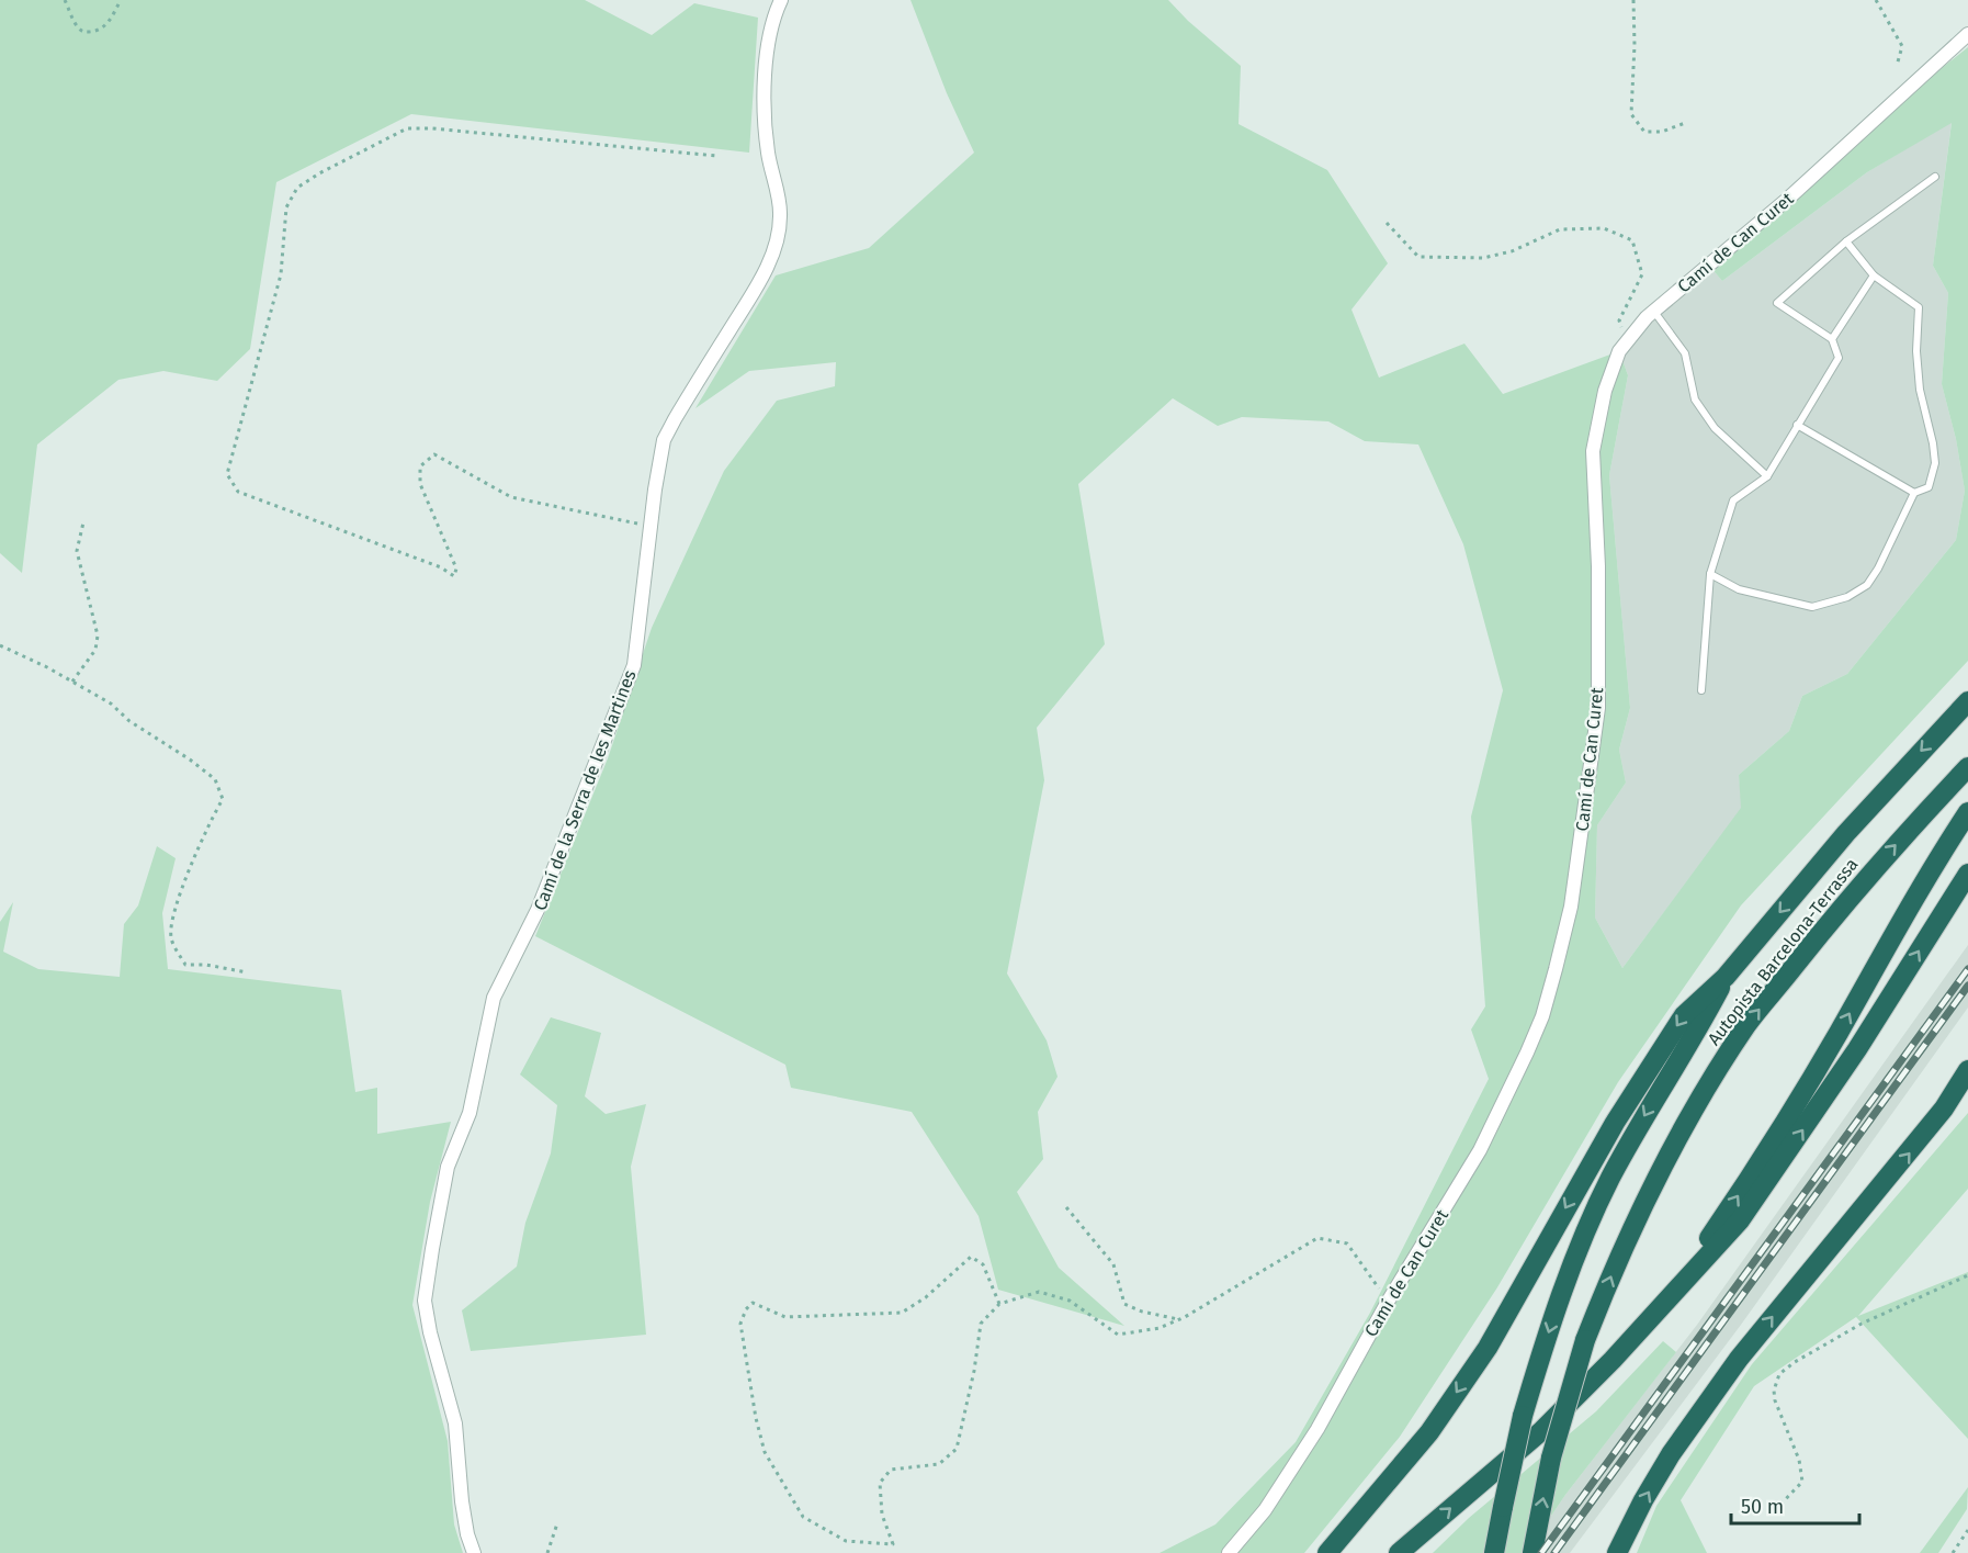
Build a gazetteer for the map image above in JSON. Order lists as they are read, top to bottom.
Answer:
{
  "streets": {
    "highway": ["Autopista Barcelona-Terrassa"],
    "street": ["Camí de Can Curet", "Camí de la Serra de les Martines"]
  },
  "scale_bar": "50 m"
}
